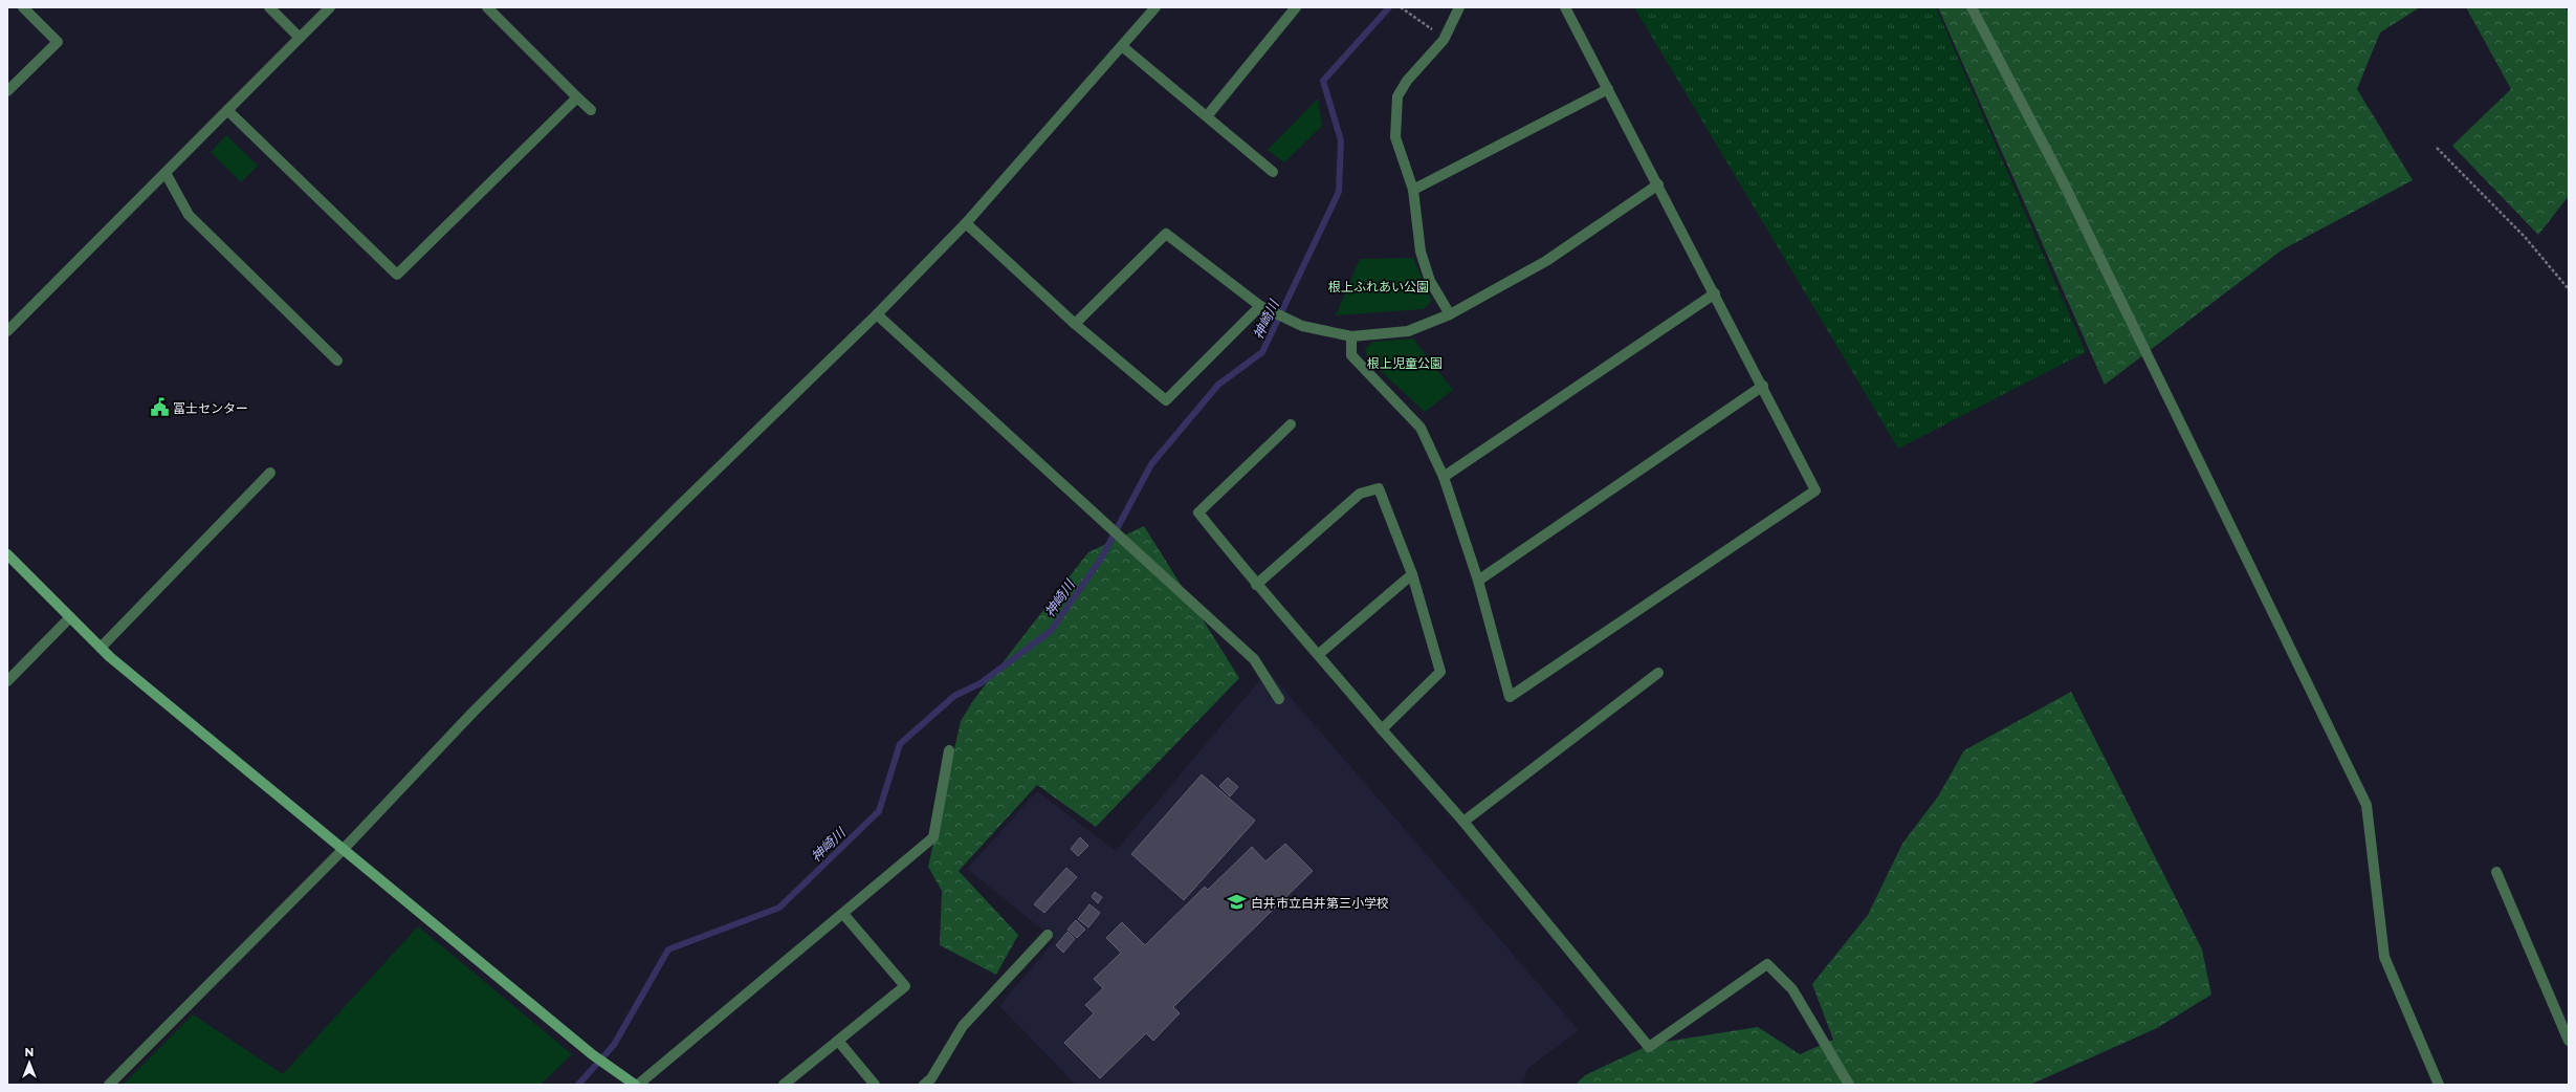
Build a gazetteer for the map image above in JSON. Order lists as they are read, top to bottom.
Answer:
{
  "water": ["神崎川"],
  "parks": ["根上ふれあい公園", "根上児童公園"],
  "places": {
    "public building": ["冨士センター"],
    "school or university": ["白井市立白井第三小学校"]
  },
  "north": "top"
}
